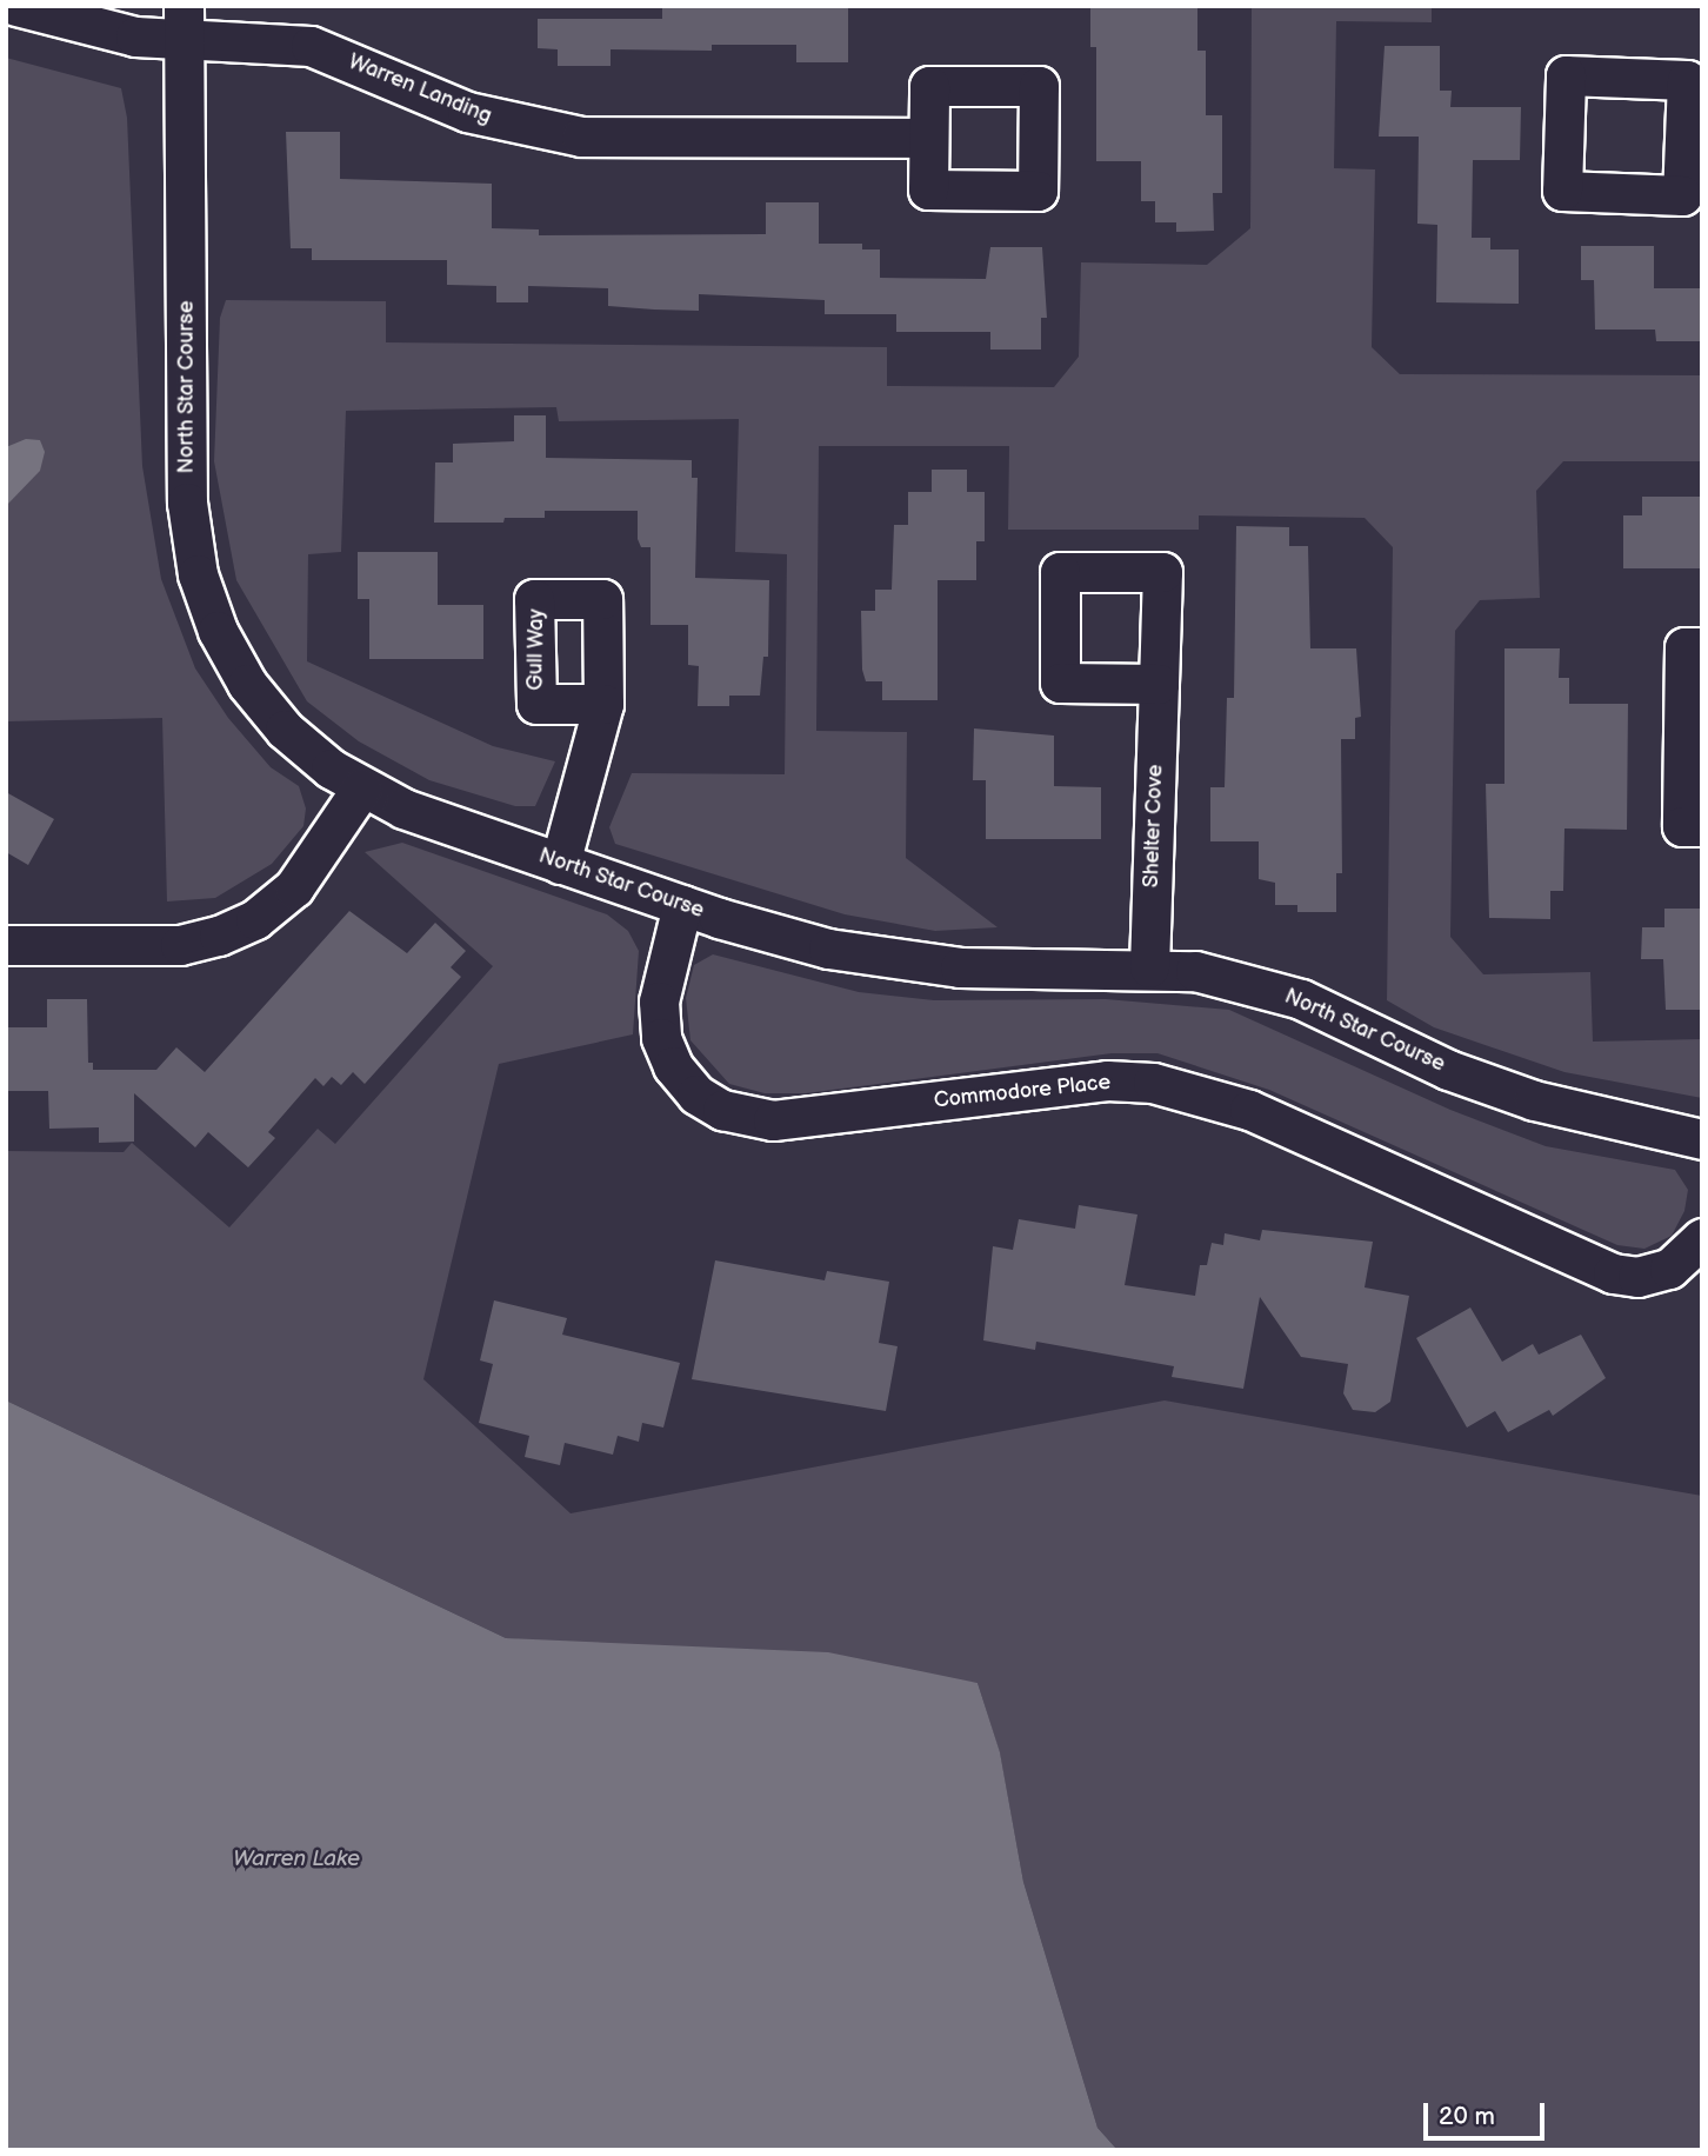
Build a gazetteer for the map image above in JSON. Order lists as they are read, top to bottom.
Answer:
{
  "streets": {
    "street": [
      "Warren Landing",
      "North Star Course",
      "Shelter Cove",
      "Commodore Place"
    ]
  },
  "crossings": [
    ["Warren Landing", "North Star Course"],
    ["North Star Course", "Shelter Cove"],
    ["North Star Course", "Commodore Place"]
  ],
  "water": ["Warren Lake"],
  "scale_bar": "20 m"
}
